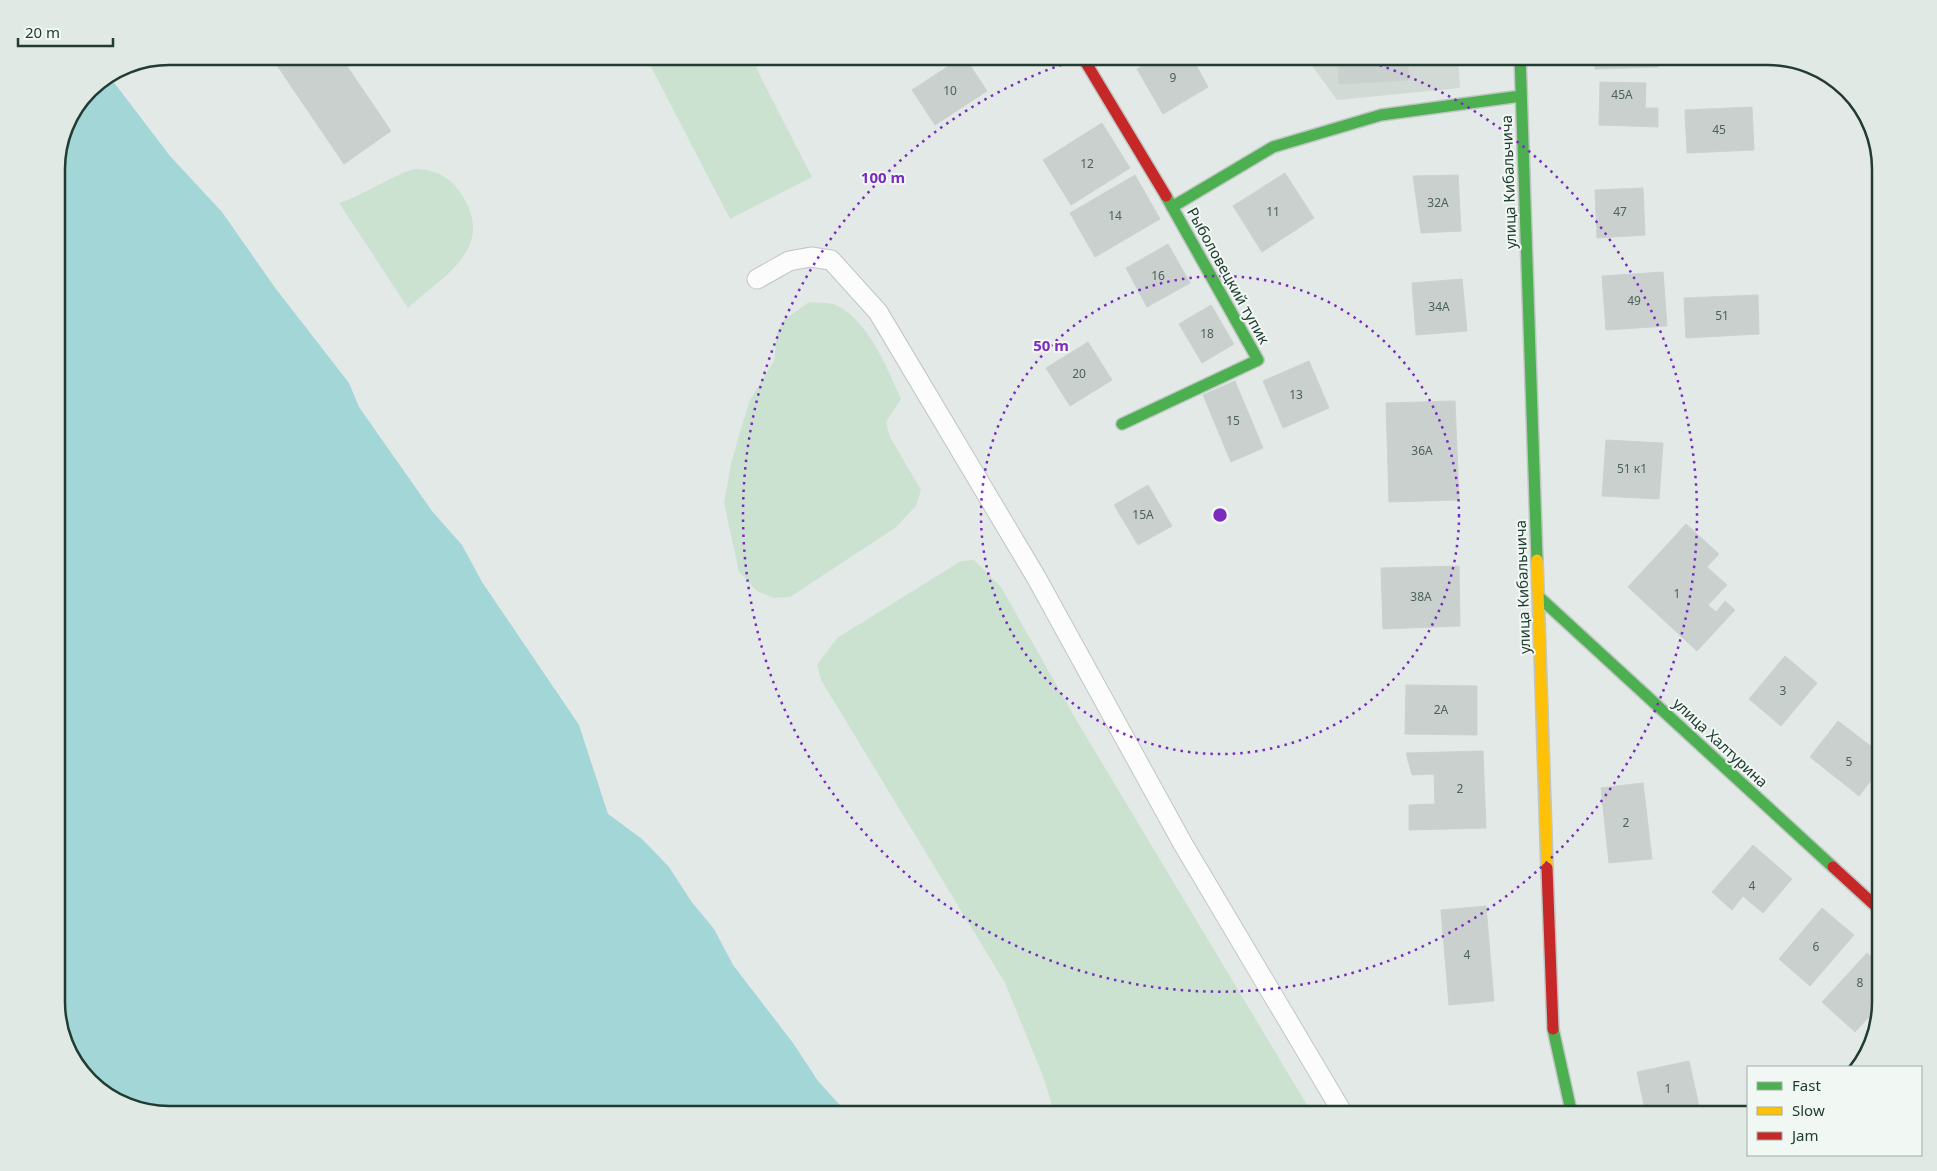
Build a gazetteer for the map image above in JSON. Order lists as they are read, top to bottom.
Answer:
{
  "streets": {
    "street": ["улица Кибальчича", "Рыболовецкий тупик", "улица Халтурина"]
  },
  "crossings": [
    ["улица Кибальчича", "Рыболовецкий тупик"],
    ["улица Кибальчича", "улица Халтурина"]
  ],
  "house_numbers": [
    "9",
    "10",
    "45А",
    "45",
    "12",
    "32А",
    "11",
    "47",
    "14",
    "16",
    "49",
    "34А",
    "51",
    "18",
    "20",
    "13",
    "15",
    "36А",
    "51 к1",
    "15А",
    "1",
    "38А",
    "3",
    "2А",
    "5",
    "2",
    "2",
    "4",
    "6",
    "4",
    "8",
    "1"
  ],
  "legend": ["Fast", "Slow", "Jam"],
  "scale_bar": "20 m",
  "rings": ["100 m", "50 m"]
}
